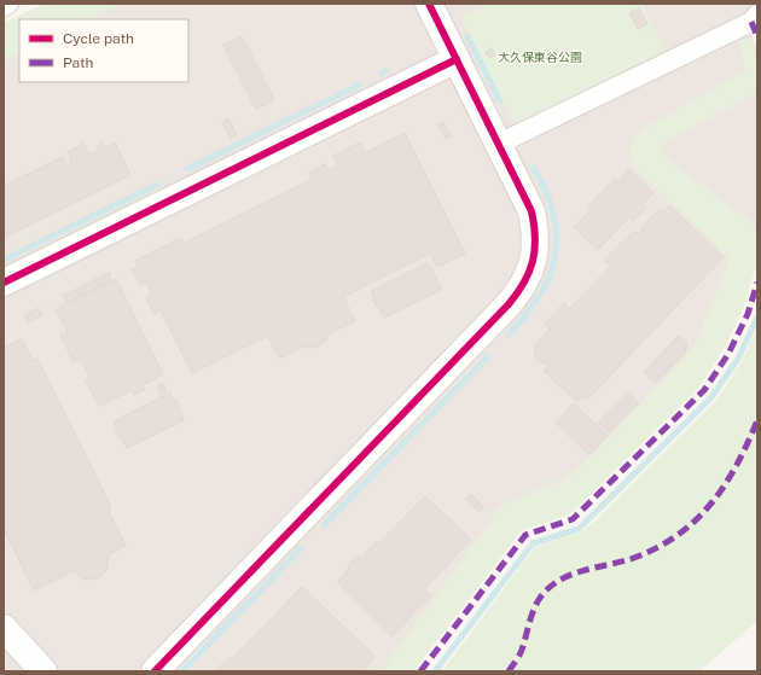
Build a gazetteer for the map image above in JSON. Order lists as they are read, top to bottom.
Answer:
{
  "parks": ["大久保東谷公園"],
  "legend": ["Cycle path", "Path"]
}
